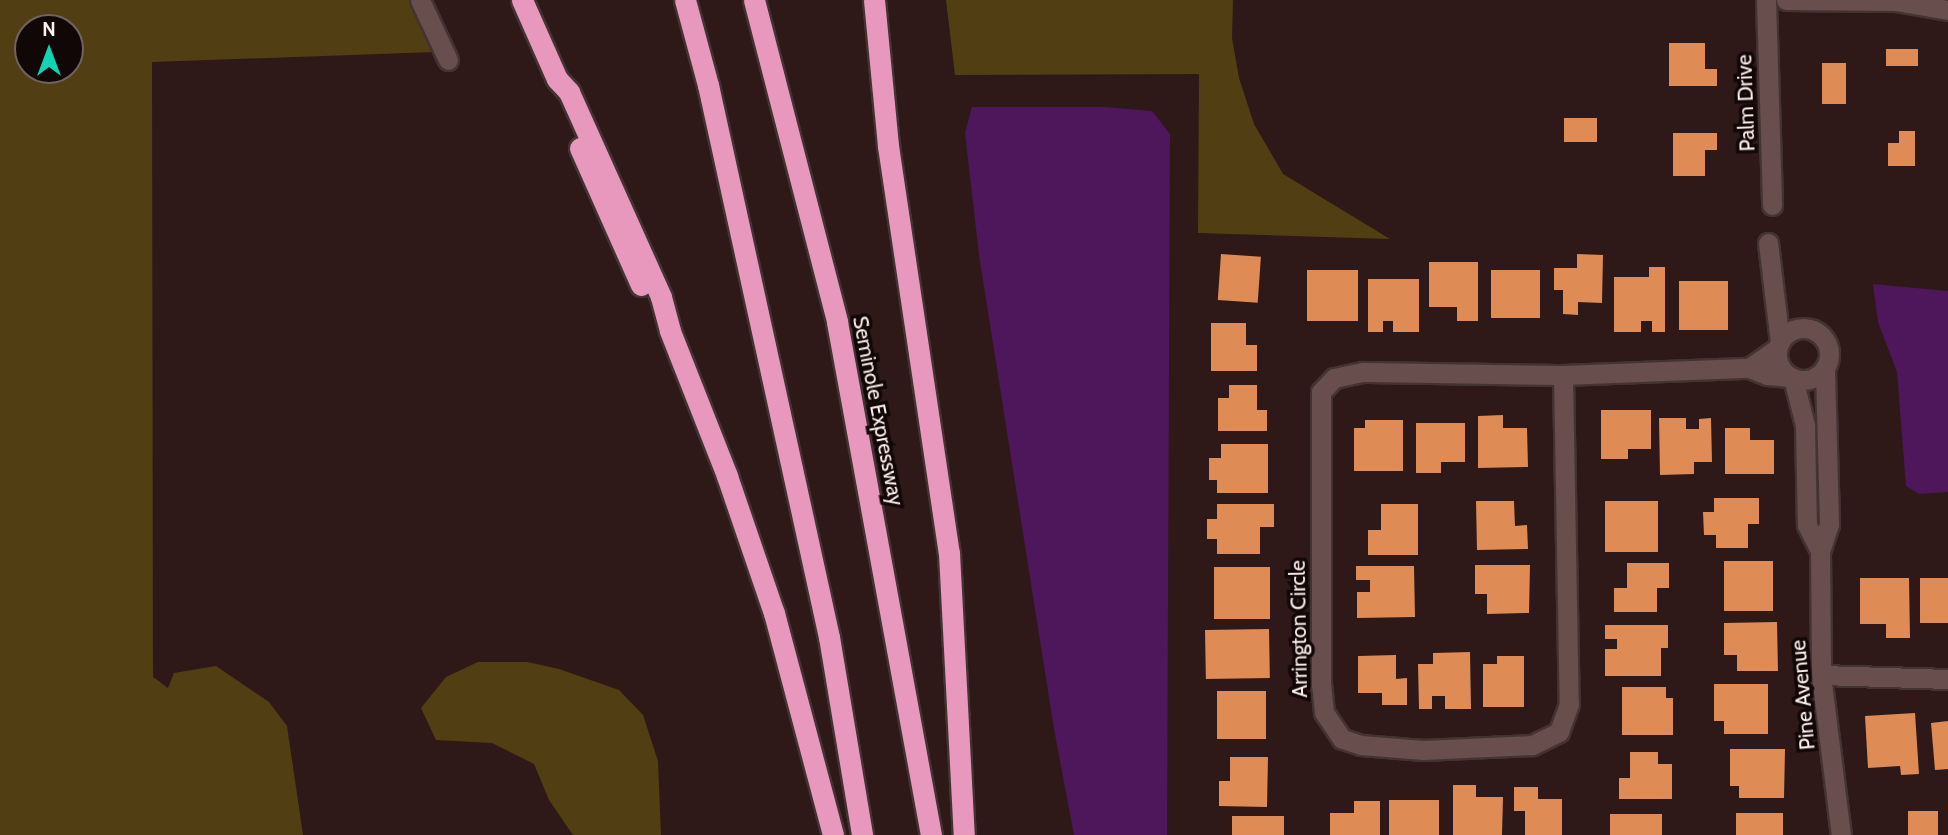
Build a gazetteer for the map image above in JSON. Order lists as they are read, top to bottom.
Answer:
{
  "streets": {
    "highway": ["Seminole Expressway"],
    "street": ["Palm Drive", "Arrington Circle", "Pine Avenue"]
  },
  "crossings": [
    ["Arrington Circle", "Pine Avenue"]
  ],
  "north": "top"
}
